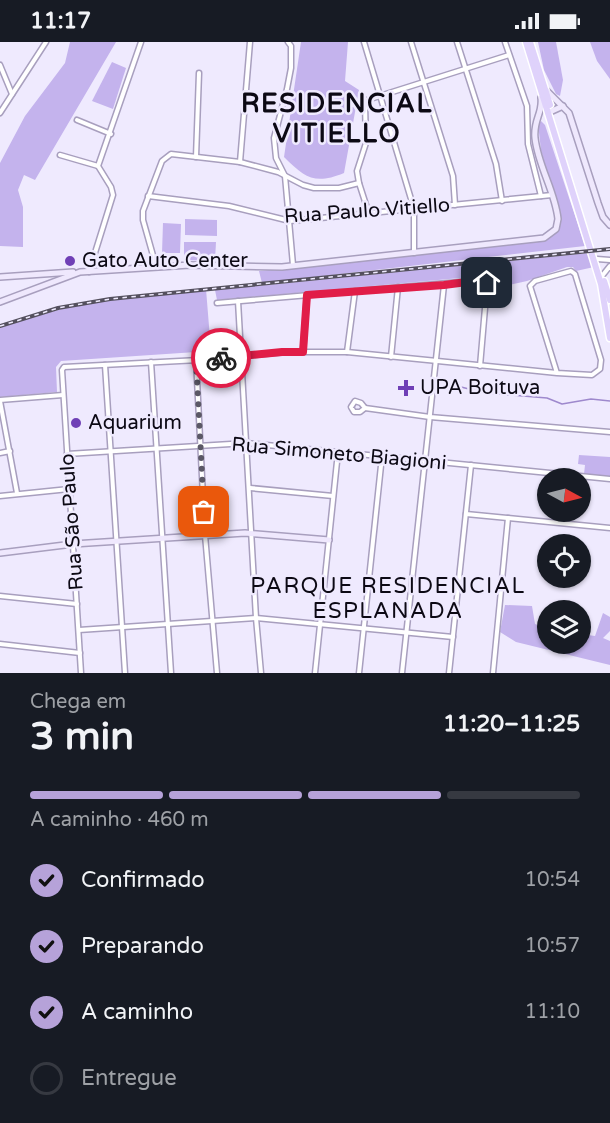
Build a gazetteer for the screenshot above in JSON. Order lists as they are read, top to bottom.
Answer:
{
  "streets": {
    "street": ["Rua Paulo Vitiello", "Rua Simoneto Biagioni", "Rua São Paulo"]
  },
  "crossings": [
    ["Rua Simoneto Biagioni", "Rua São Paulo"]
  ],
  "districts": ["RESIDENCIAL VITIELLO", "PARQUE RESIDENCIAL ESPLANADA"],
  "places": {
    "other": ["Gato Auto Center", "Aquarium"],
    "health": ["UPA Boituva"]
  },
  "north": "right",
  "page": {
    "status": "11:17",
    "heading": ["3 min", "Chega em", "11:20–11:25"],
    "bar": "A caminho · 460 m",
    "list": [
      ["Confirmado", "10:54"],
      ["Preparando", "10:57"],
      ["A caminho", "11:10"],
      "Entregue"
    ]
  }
}
